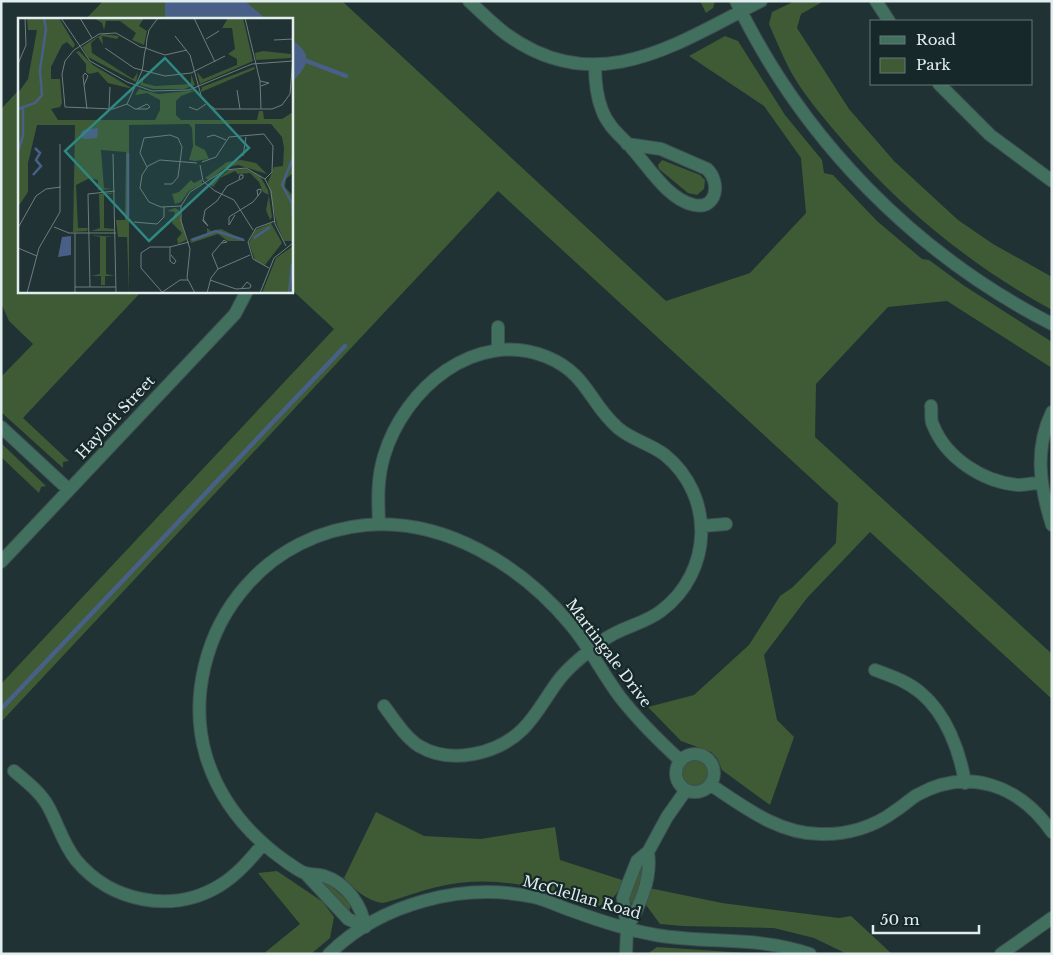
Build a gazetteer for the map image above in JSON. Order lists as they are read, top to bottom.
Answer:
{
  "streets": {
    "street": ["Hayloft Street", "Martingale Drive", "McClellan Road"]
  },
  "crossings": [
    ["Martingale Drive", "McClellan Road"]
  ],
  "legend": ["Road", "Park"],
  "scale_bar": "50 m"
}
